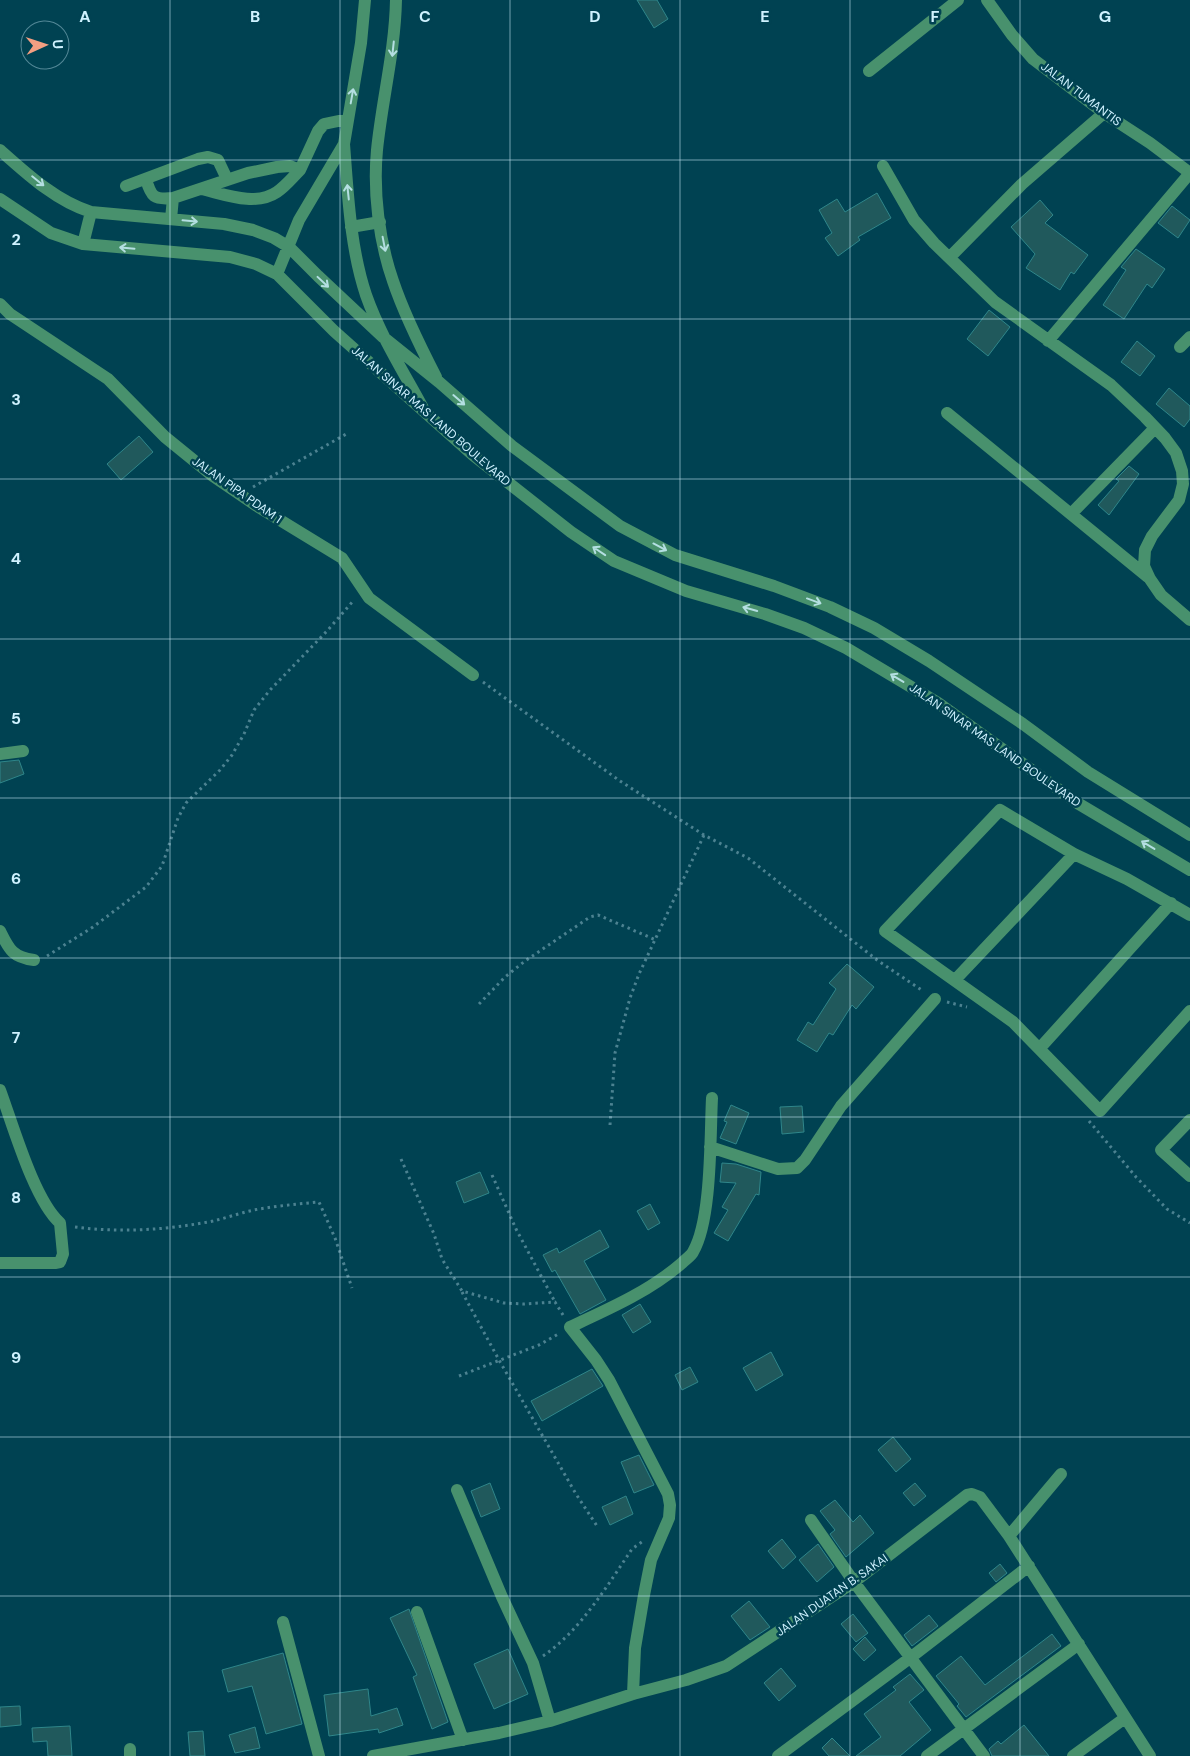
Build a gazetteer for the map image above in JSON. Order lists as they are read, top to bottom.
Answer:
{
  "streets": {
    "street": [
      "JALAN TUMANTIS",
      "JALAN SINAR MAS LAND BOULEVARD",
      "JALAN PIPA PDAM 1",
      "JALAN DUATAN B. SAKAI"
    ]
  },
  "north": "right",
  "grid": {
    "columns": [
      "A",
      "B",
      "C",
      "D",
      "E",
      "F",
      "G"
    ],
    "rows": [
      "2",
      "3",
      "4",
      "5",
      "6",
      "7",
      "8",
      "9"
    ]
  }
}
